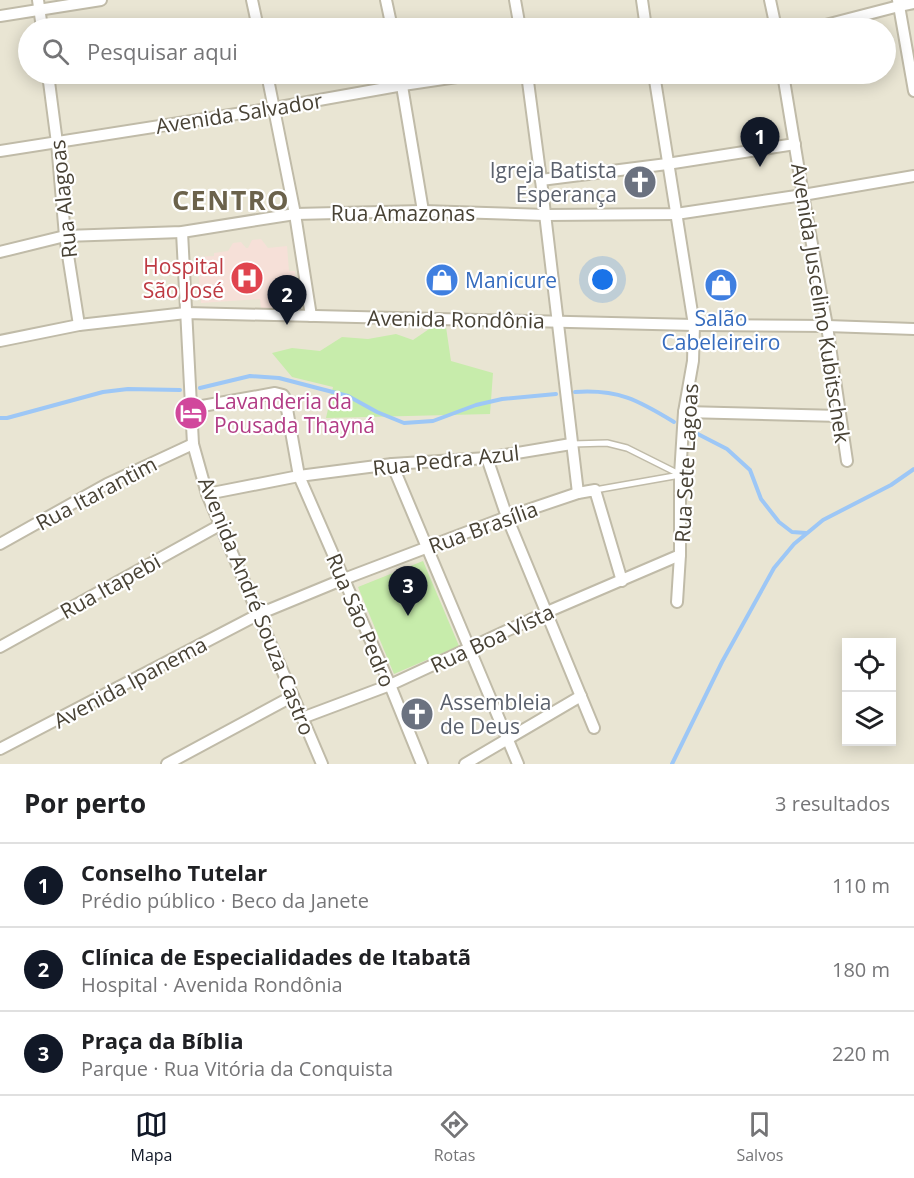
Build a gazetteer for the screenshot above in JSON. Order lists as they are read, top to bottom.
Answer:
{
  "streets": {
    "street": [
      "Avenida Salvador",
      "Rua Alagoas",
      "Rua Amazonas",
      "Avenida Juscelino Kubitschek",
      "Avenida Rondônia",
      "Rua Pedra Azul",
      "Rua Sete Lagoas",
      "Rua Itarantim",
      "Rua Brasília",
      "Rua Itapebi",
      "Avenida André Souza Castro",
      "Rua São Pedro",
      "Rua Boa Vista",
      "Avenida Ipanema"
    ]
  },
  "crossings": [
    ["Avenida Salvador", "Rua Alagoas"],
    ["Rua Alagoas", "Rua Amazonas"],
    ["Rua Alagoas", "Avenida Rondônia"],
    ["Rua Amazonas", "Avenida Juscelino Kubitschek"],
    ["Rua Amazonas", "Rua Sete Lagoas"],
    ["Rua Amazonas", "Avenida André Souza Castro"],
    ["Avenida Juscelino Kubitschek", "Avenida Rondônia"],
    ["Avenida Rondônia", "Rua Sete Lagoas"],
    ["Avenida Rondônia", "Avenida André Souza Castro"],
    ["Rua Pedra Azul", "Rua Sete Lagoas"],
    ["Rua Pedra Azul", "Rua Brasília"],
    ["Rua Pedra Azul", "Avenida André Souza Castro"],
    ["Rua Pedra Azul", "Rua São Pedro"],
    ["Rua Sete Lagoas", "Rua Brasília"],
    ["Rua Sete Lagoas", "Rua Boa Vista"],
    ["Rua Itarantim", "Avenida André Souza Castro"],
    ["Rua Brasília", "Avenida André Souza Castro"],
    ["Rua Brasília", "Rua São Pedro"],
    ["Rua Brasília", "Avenida Ipanema"],
    ["Rua Itapebi", "Avenida André Souza Castro"],
    ["Avenida André Souza Castro", "Rua São Pedro"],
    ["Avenida André Souza Castro", "Rua Boa Vista"],
    ["Avenida André Souza Castro", "Avenida Ipanema"],
    ["Rua São Pedro", "Rua Boa Vista"]
  ],
  "districts": ["CENTRO"],
  "places": {
    "church": ["Igreja Batista Esperança", "Assembleia de Deus"],
    "hospital": ["Hospital São José"],
    "shop": ["Manicure", "Salão Cabeleireiro"],
    "hotel": ["Lavanderia da Pousada Thayná"]
  },
  "page": {
    "search": "Pesquisar aqui",
    "pins": ["1", "2", "3"],
    "heading": ["Por perto", "3 resultados"],
    "list": [
      {
        "mark": "1",
        "name": "Conselho Tutelar",
        "note": "Prédio público · Beco da Janete",
        "value": "110 m"
      },
      {
        "mark": "2",
        "name": "Clínica de Especialidades de Itabatã",
        "note": "Hospital · Avenida Rondônia",
        "value": "180 m"
      },
      {
        "mark": "3",
        "name": "Praça da Bíblia",
        "note": "Parque · Rua Vitória da Conquista",
        "value": "220 m"
      }
    ],
    "nav": ["Mapa", "Rotas", "Salvos"]
  }
}
